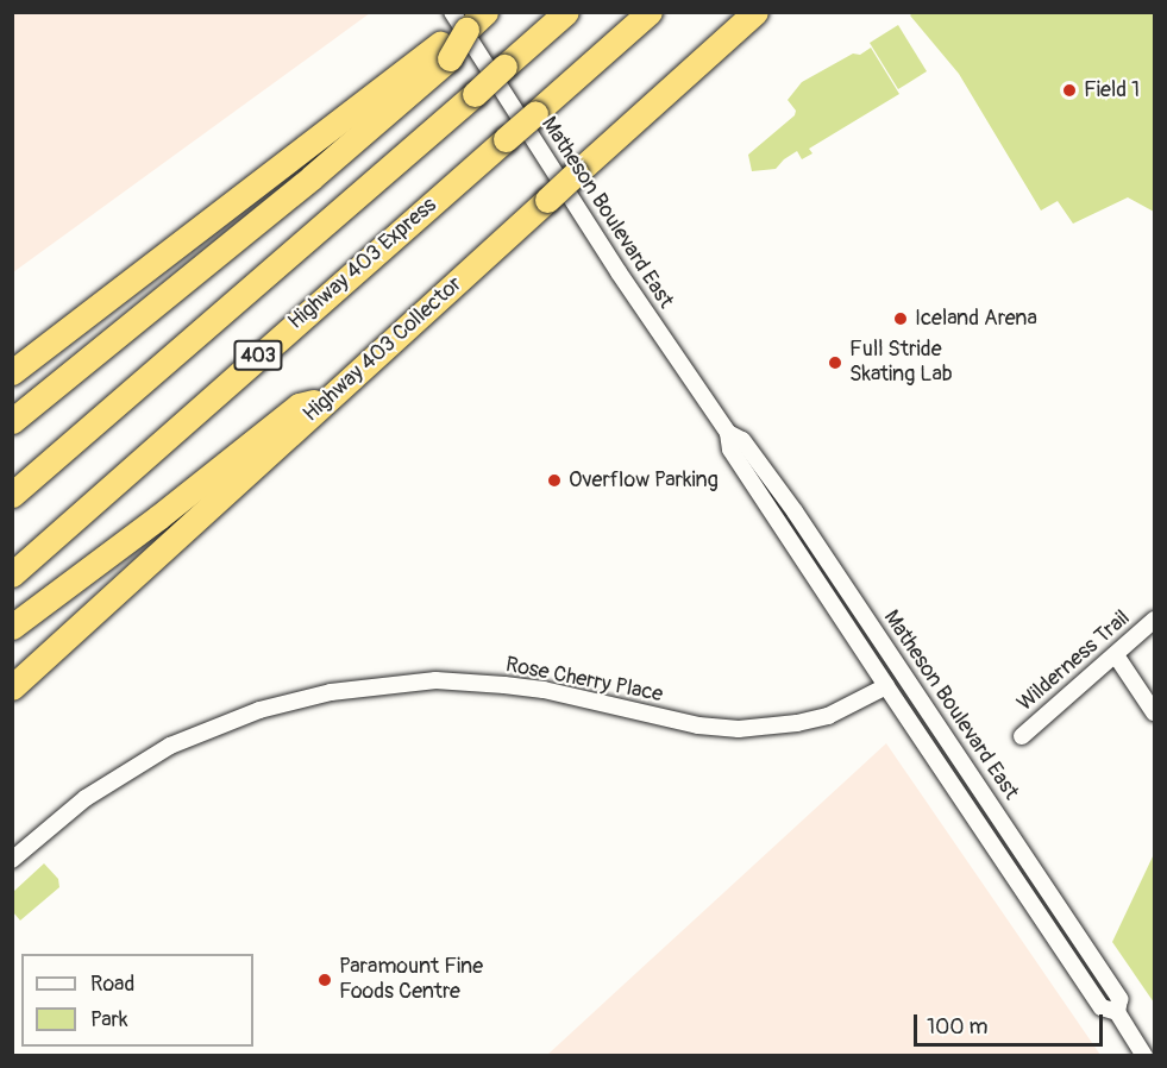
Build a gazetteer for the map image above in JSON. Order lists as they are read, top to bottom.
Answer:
{
  "streets": {
    "highway": ["Highway 403 Express", "Highway 403 Collector", "403"],
    "street": ["Matheson Boulevard East", "Wilderness Trail", "Rose Cherry Place"]
  },
  "crossings": [
    ["Matheson Boulevard East", "Rose Cherry Place"]
  ],
  "places": [
    "Field 1",
    "Iceland Arena",
    "Full Stride Skating Lab",
    "Overflow Parking",
    "Paramount Fine Foods Centre"
  ],
  "legend": ["Road", "Park"],
  "scale_bar": "100 m"
}
